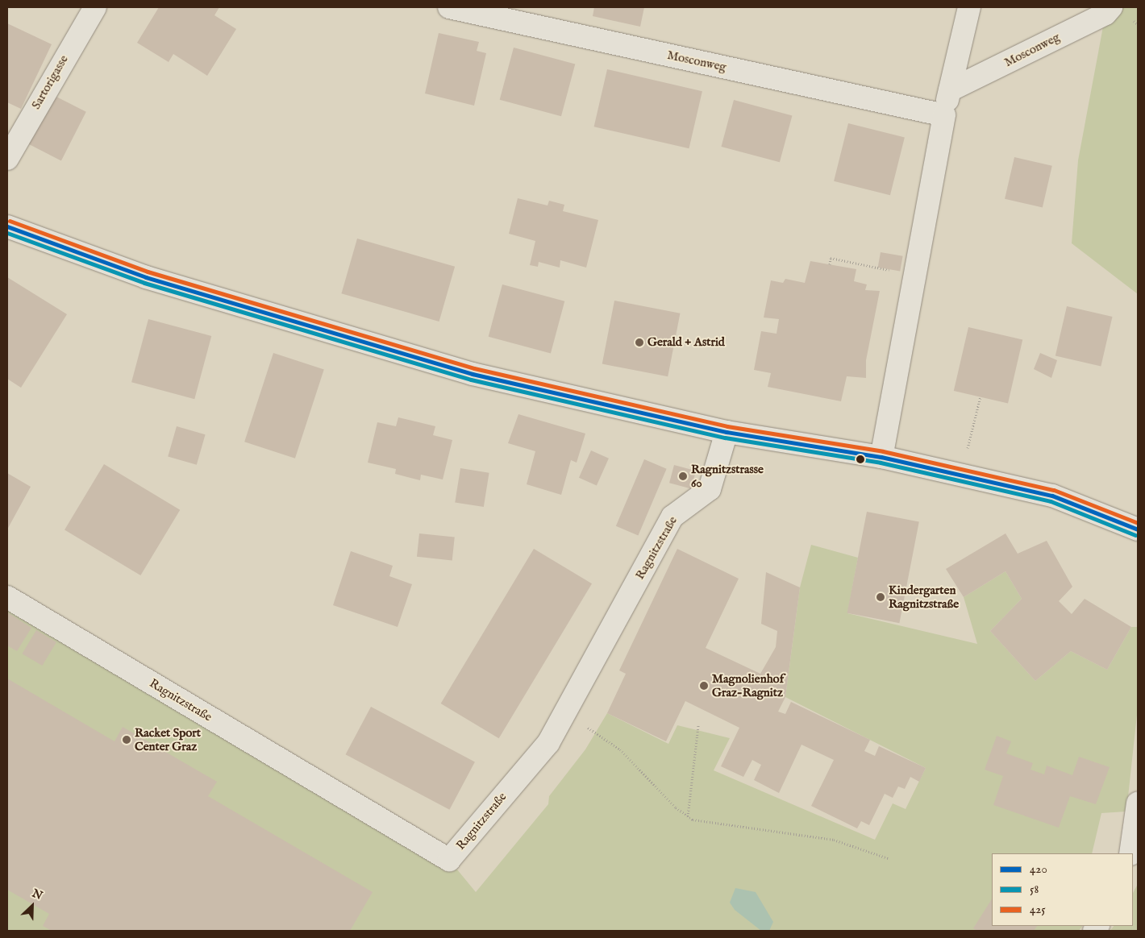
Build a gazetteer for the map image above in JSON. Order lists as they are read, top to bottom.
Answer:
{
  "streets": {
    "street": ["Mosconweg", "Sartorigasse", "Ragnitzstraße"]
  },
  "places": [
    "Gerald + Astrid",
    "Ragnitzstrasse 60",
    "Kindergarten Ragnitzstraße",
    "Magnolienhof Graz-Ragnitz",
    "Racket Sport Center Graz"
  ],
  "lines": ["transit line 425", "transit line 420", "transit line 58"],
  "legend": ["420", "58", "425"],
  "north": "top right"
}
